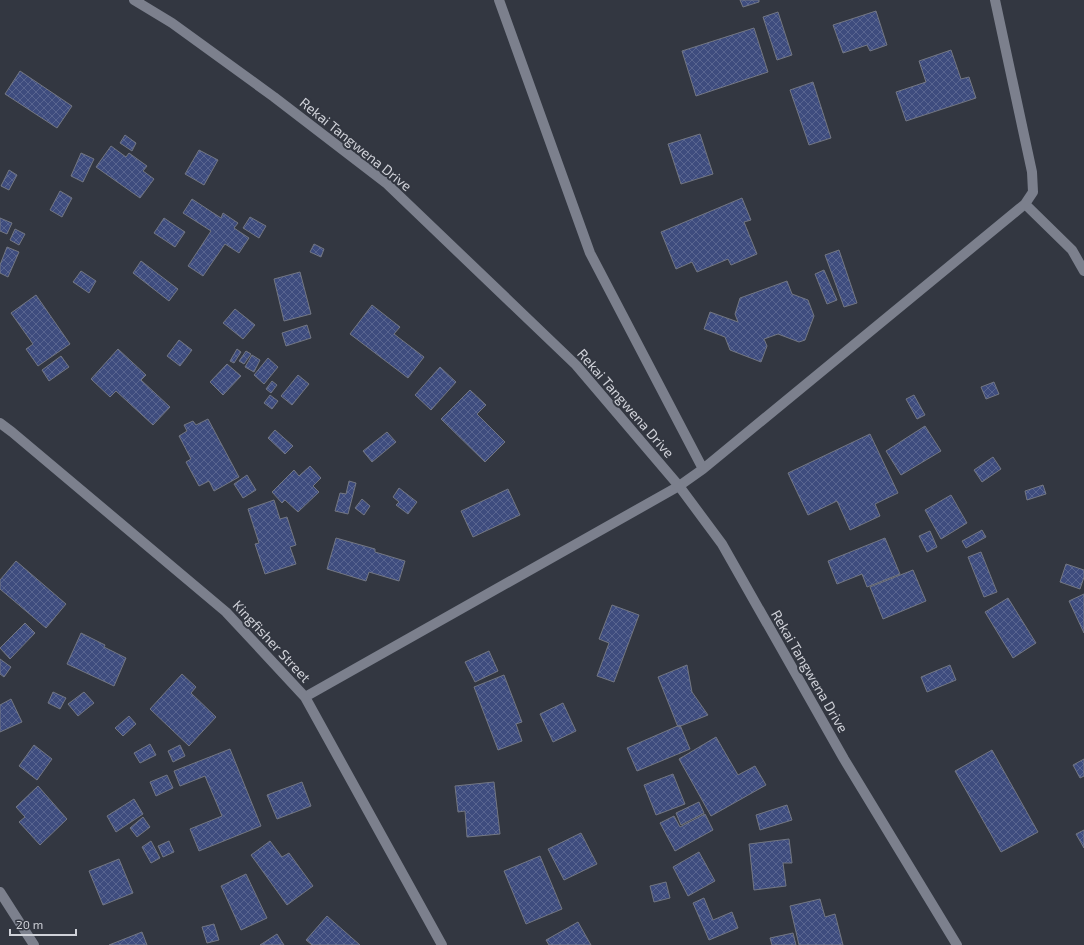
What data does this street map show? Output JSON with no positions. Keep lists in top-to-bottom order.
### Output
{
  "streets": {
    "street": ["Rekai Tangwena Drive", "Kingfisher Street"]
  },
  "scale_bar": "20 m"
}
